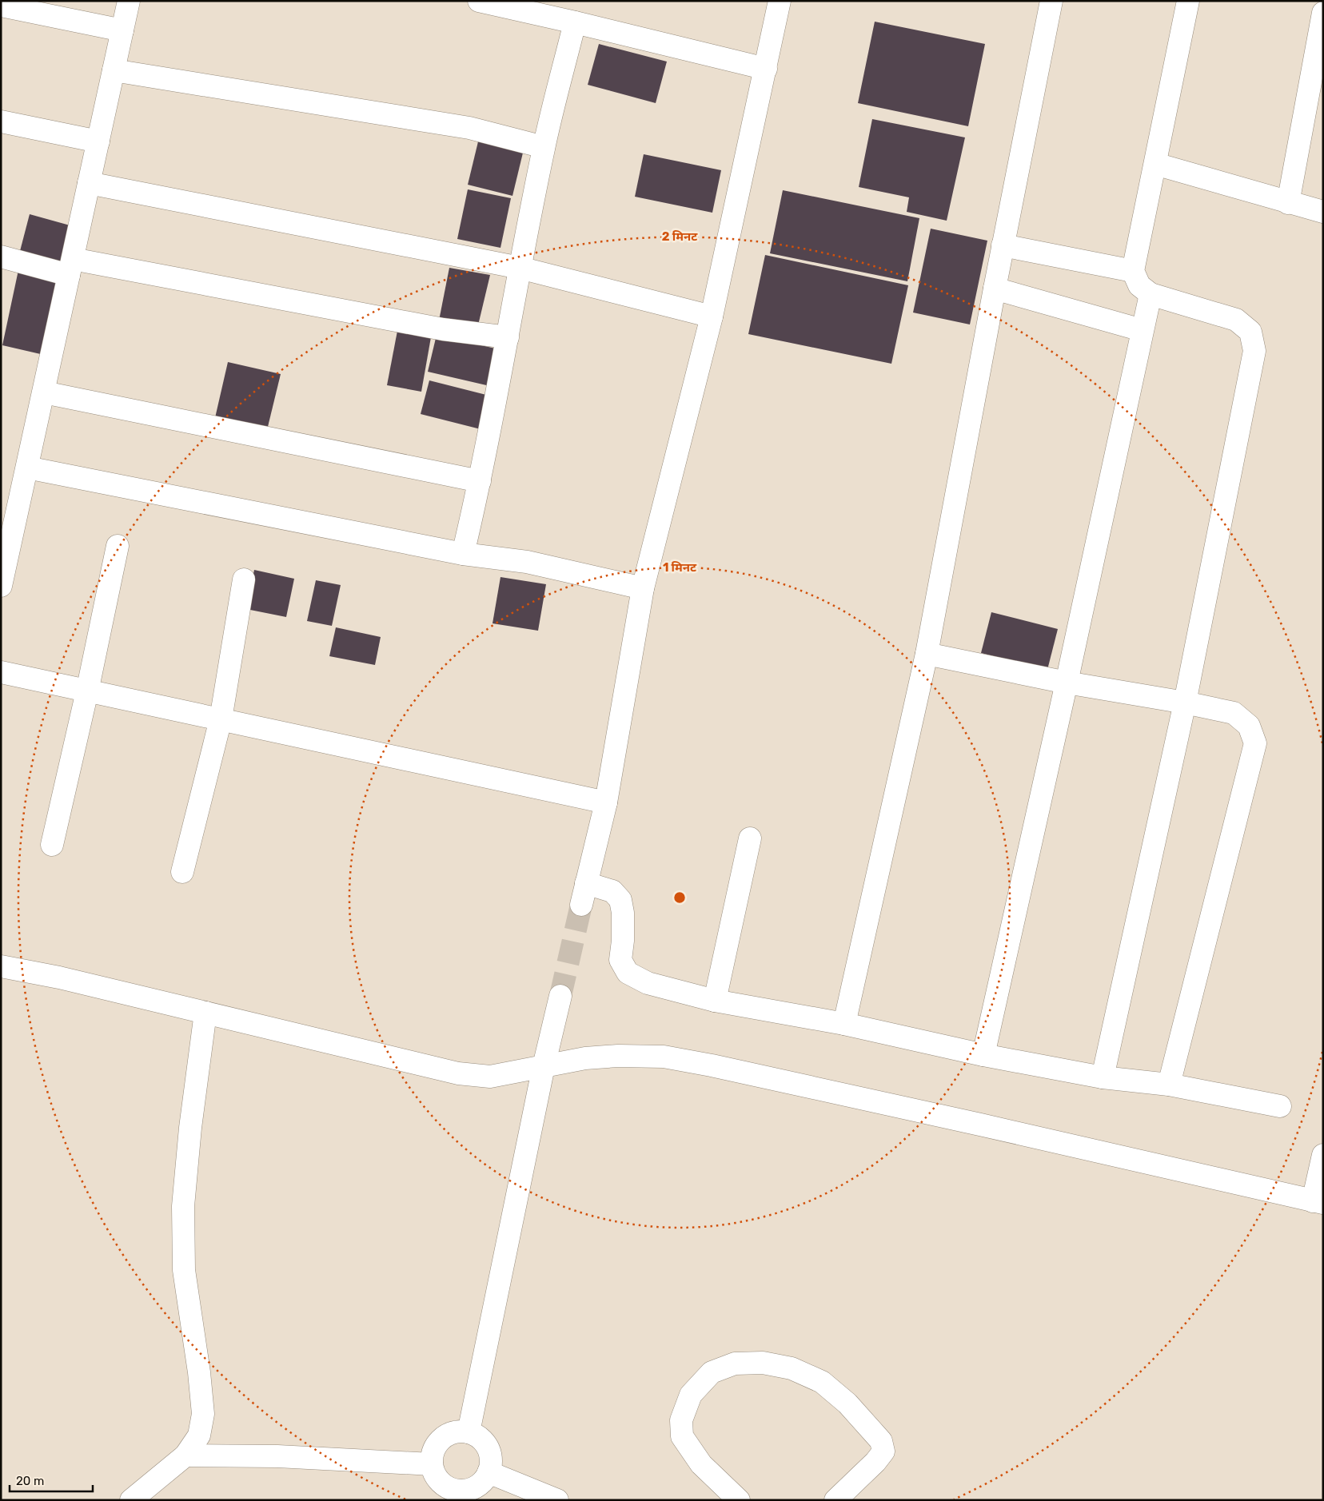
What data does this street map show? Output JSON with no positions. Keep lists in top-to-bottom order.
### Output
{
  "scale_bar": "20 m",
  "rings": ["2 मिनट", "1 मिनट"]
}
